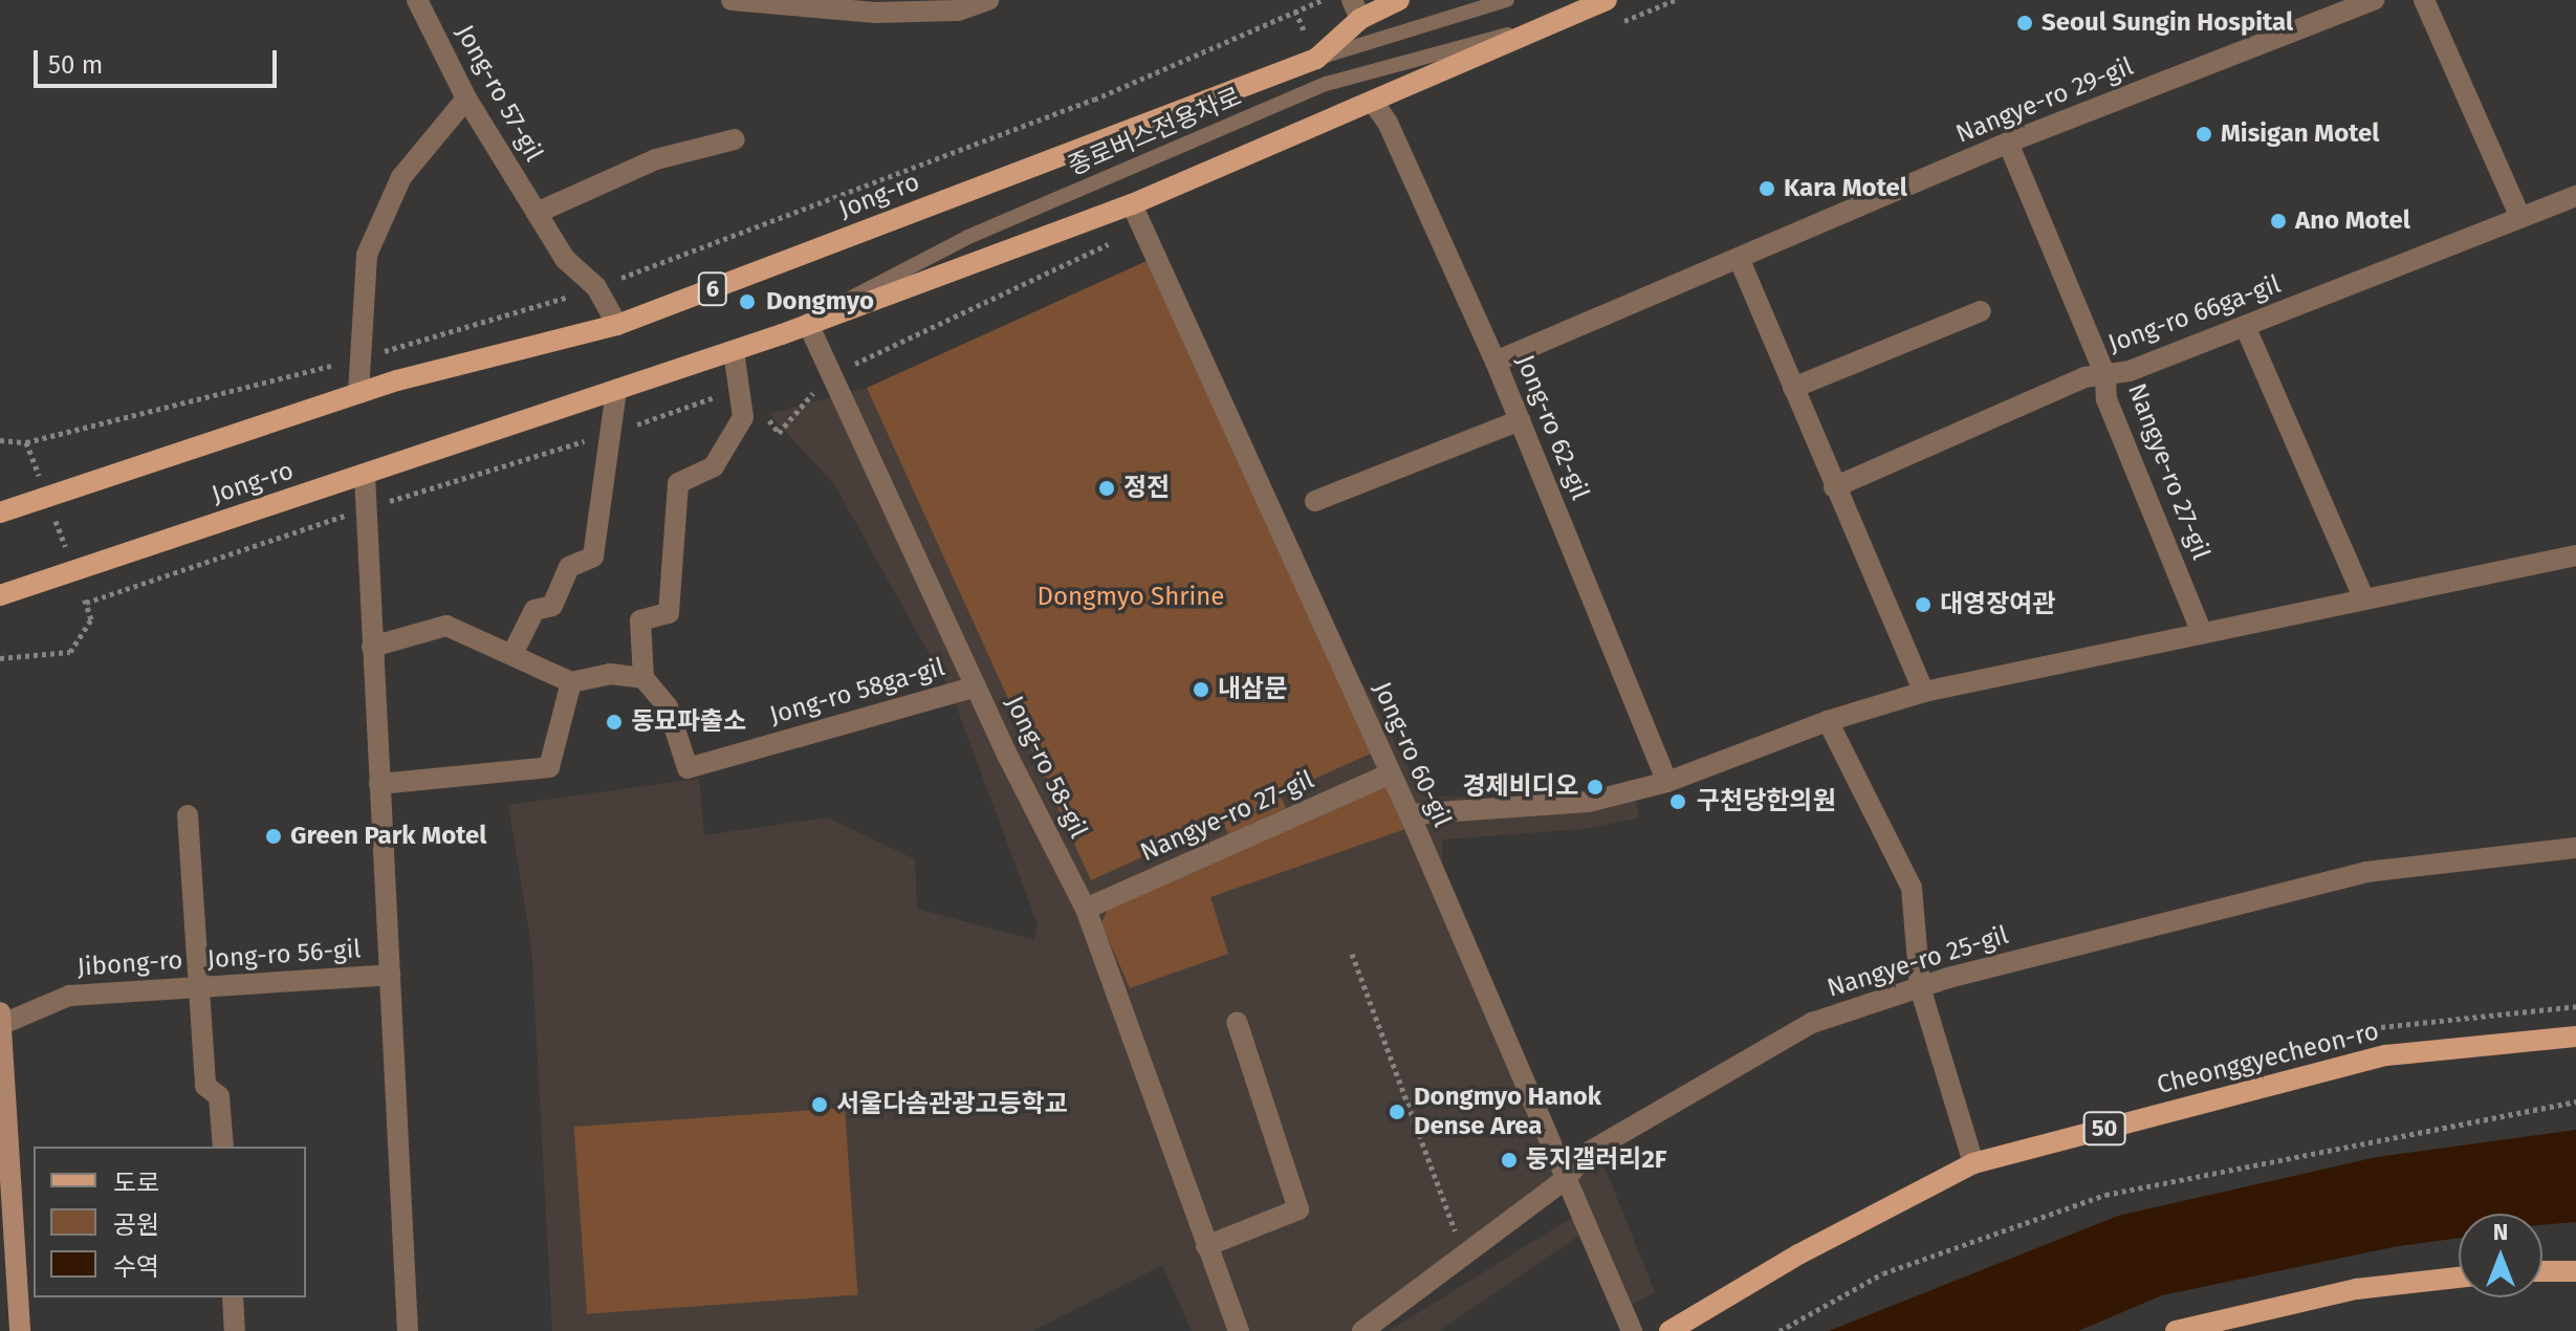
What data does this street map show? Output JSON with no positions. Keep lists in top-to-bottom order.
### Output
{
  "streets": {
    "main road": [
      "Jong-ro",
      "6",
      "Cheonggyecheon-ro",
      "50"
    ],
    "street": [
      "Jong-ro 57-gil",
      "Nangye-ro 29-gil",
      "Jong-ro 66ga-gil",
      "Jong-ro 62-gil",
      "Nangye-ro 27-gil",
      "Jong-ro 58ga-gil",
      "Jong-ro 60-gil",
      "Jong-ro 58-gil",
      "Jong-ro 56-gil",
      "Nangye-ro 25-gil",
      "Jibong-ro"
    ],
    "lane": ["종로버스전용차로"]
  },
  "crossings": [
    ["Jong-ro 57-gil", "Jong-ro"],
    ["Nangye-ro 29-gil", "Jong-ro 62-gil"],
    ["Nangye-ro 29-gil", "Nangye-ro 27-gil"],
    ["종로버스전용차로", "Jong-ro"],
    ["Jong-ro", "Jong-ro 62-gil"],
    ["Jong-ro", "Jong-ro 60-gil"],
    ["Jong-ro", "Jong-ro 58-gil"],
    ["Jong-ro", "Jong-ro 56-gil"],
    ["Jong-ro 66ga-gil", "Nangye-ro 27-gil"],
    ["Nangye-ro 27-gil", "Jong-ro 60-gil"],
    ["Nangye-ro 27-gil", "Jong-ro 58-gil"],
    ["Jong-ro 58ga-gil", "Jong-ro 58-gil"],
    ["Jong-ro 60-gil", "Nangye-ro 25-gil"],
    ["Jong-ro 56-gil", "Jibong-ro"]
  ],
  "parks": ["Dongmyo Shrine"],
  "places": [
    "Seoul Sungin Hospital",
    "Misigan Motel",
    "Kara Motel",
    "Ano Motel",
    "Dongmyo",
    "정전",
    "대영장여관",
    "내삼문",
    "동묘파출소",
    "경제비디오",
    "구천당한의원",
    "Green Park Motel",
    "서울다솜관광고등학교",
    "Dongmyo Hanok Dense Area",
    "둥지갤러리2F"
  ],
  "legend": ["도로", "공원", "수역"],
  "scale_bar": "50 m",
  "north": "top"
}
